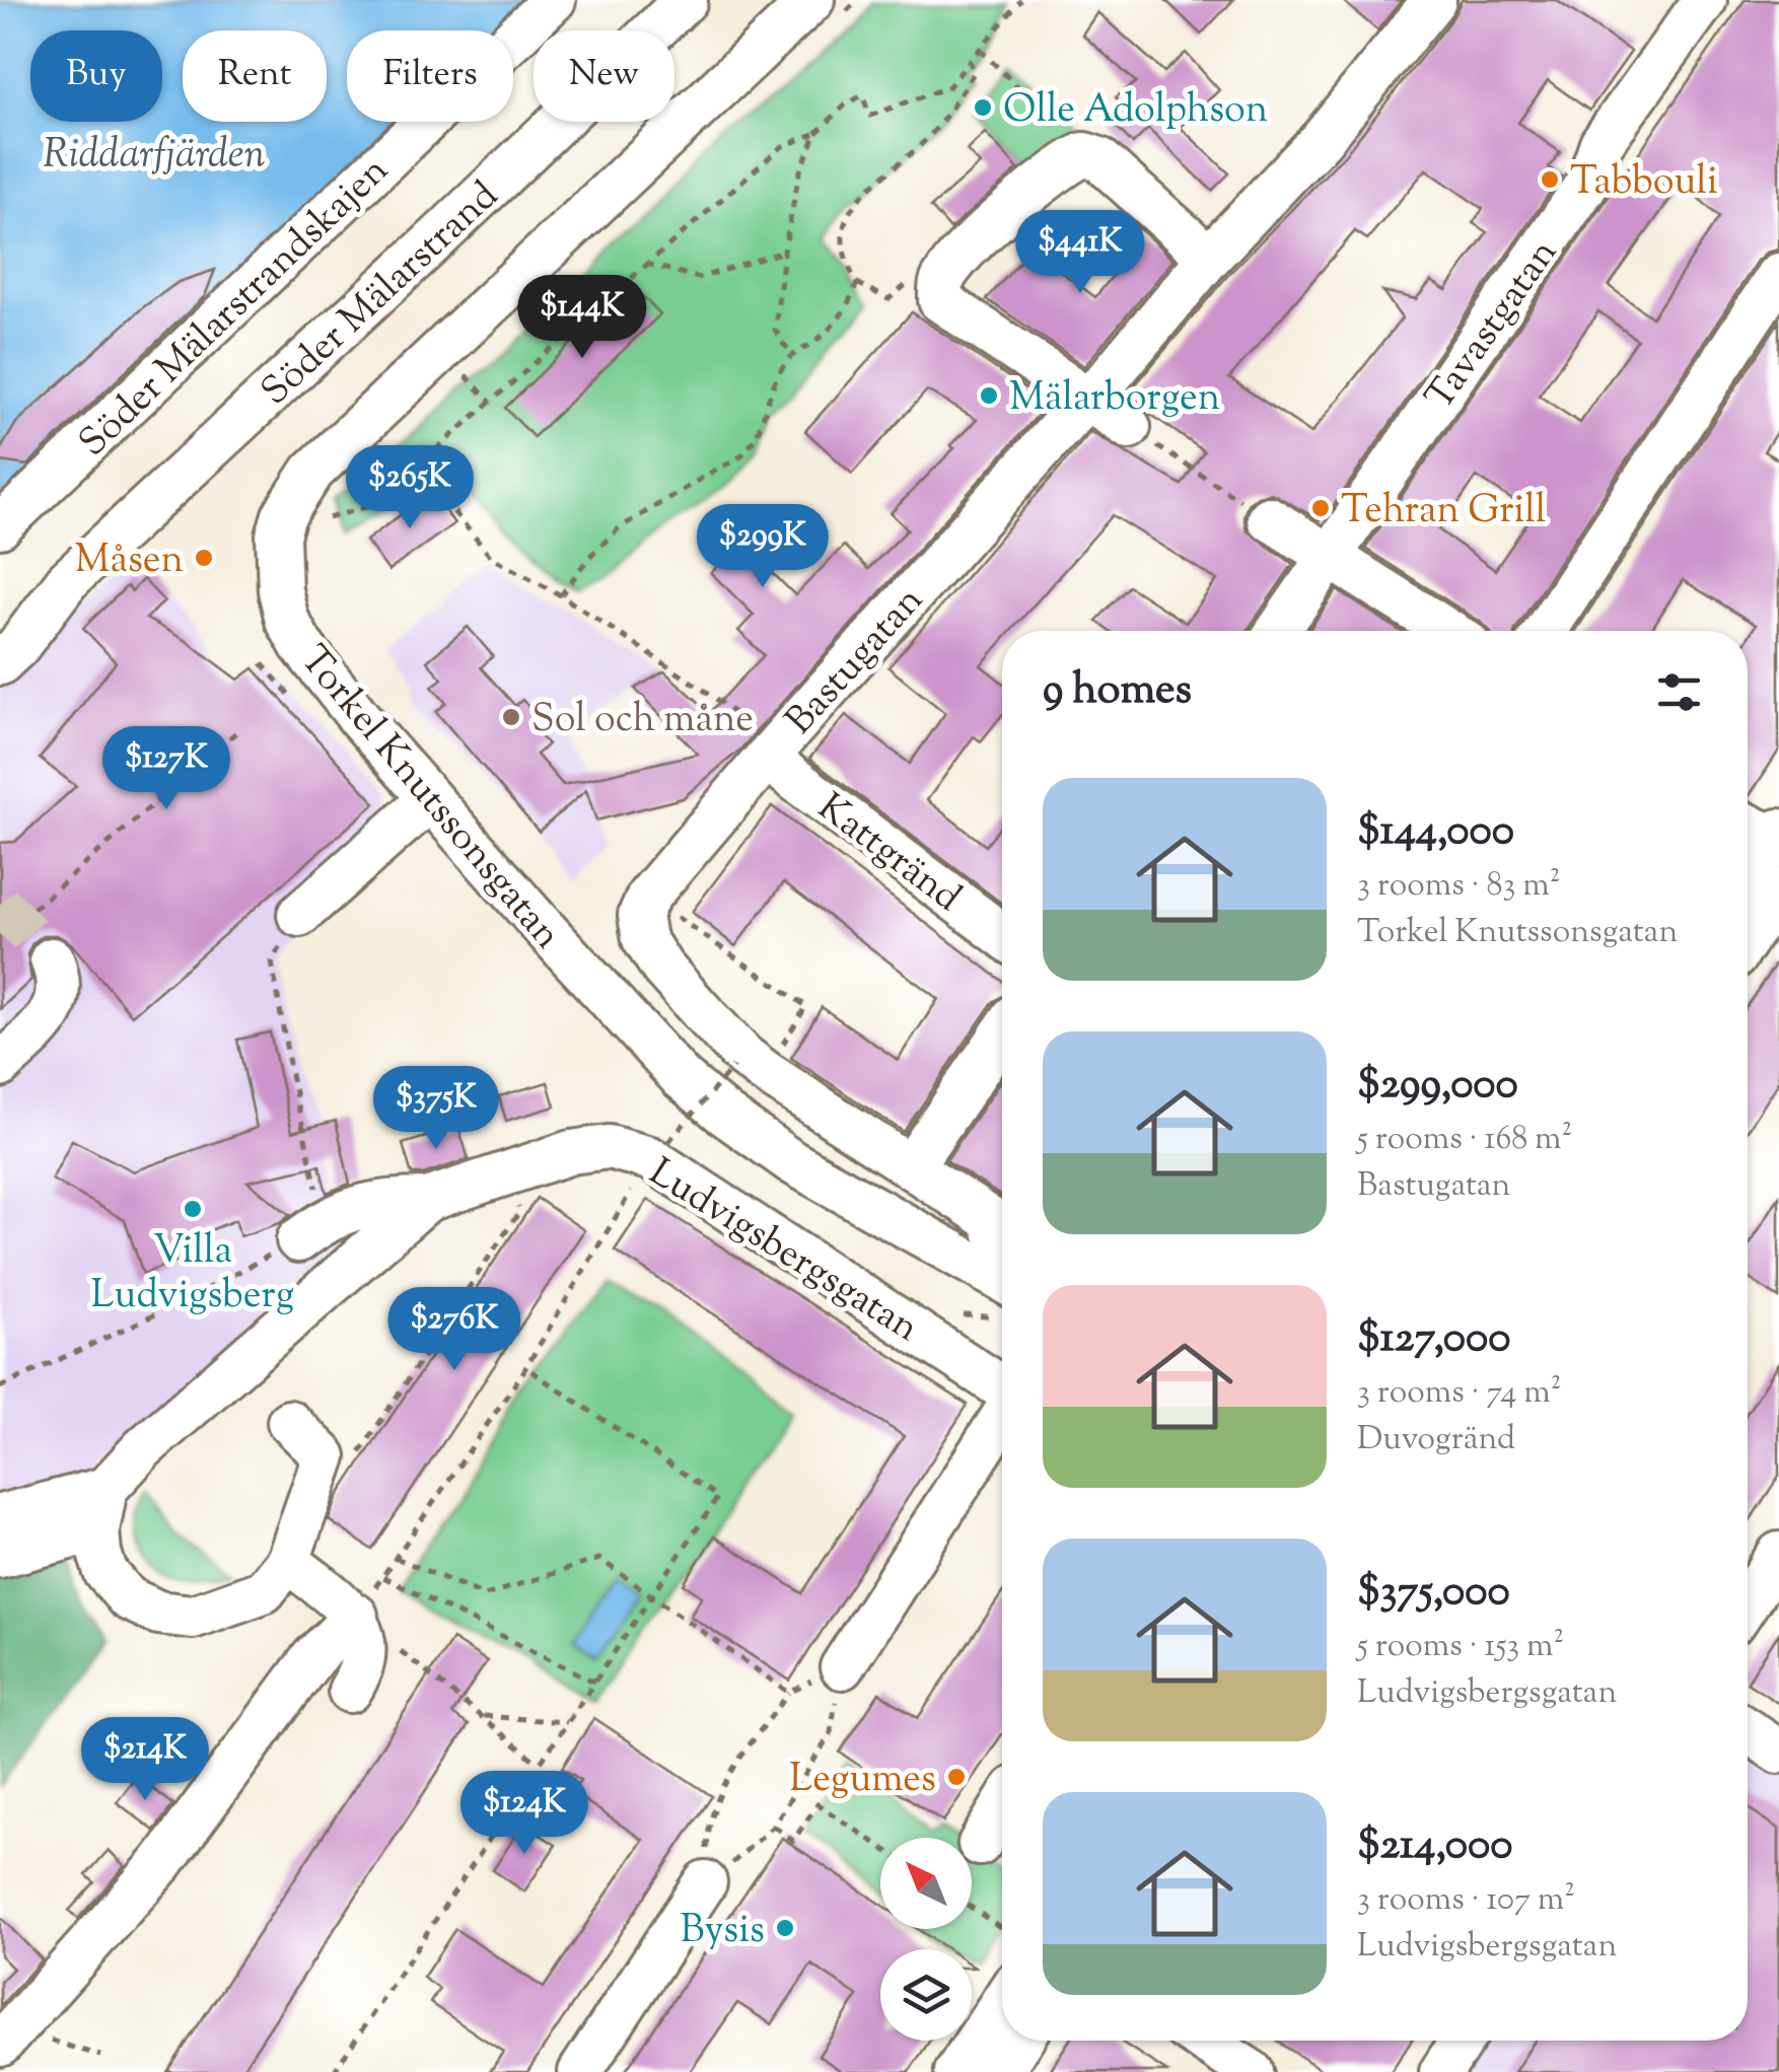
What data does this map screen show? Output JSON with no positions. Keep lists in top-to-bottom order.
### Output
{
  "streets": {
    "street": [
      "Söder Mälarstrand",
      "Söder Mälarstrandskajen",
      "Tavastgatan",
      "Bastugatan",
      "Torkel Knutssonsgatan",
      "Kattgränd",
      "Ludvigsbergsgatan"
    ]
  },
  "crossings": [
    ["Bastugatan", "Kattgränd"]
  ],
  "water": ["Riddarfjärden"],
  "places": [
    "Olle Adolphson",
    "Tabbouli",
    "Mälarborgen",
    "Tehran Grill",
    "Måsen",
    "Sol och måne",
    "Villa Ludvigsberg",
    "Legumes",
    "Bysis"
  ],
  "north": "top left",
  "page": {
    "chip": [
      "Buy",
      "Rent",
      "Filters",
      "New"
    ],
    "price": [
      "$441K",
      "$144K",
      "$265K",
      "$299K",
      "$127K",
      "$375K",
      "$276K",
      "$214K",
      "$124K"
    ],
    "heading": "9 homes",
    "list": [
      {
        "name": "$144,000",
        "note": "3 rooms · 83 m² · Torkel Knutssonsgatan"
      },
      {
        "name": "$299,000",
        "note": "5 rooms · 168 m² · Bastugatan"
      },
      {
        "name": "$127,000",
        "note": "3 rooms · 74 m² · Duvogränd"
      },
      {
        "name": "$375,000",
        "note": "5 rooms · 153 m² · Ludvigsbergsgatan"
      },
      {
        "name": "$214,000",
        "note": "3 rooms · 107 m² · Ludvigsbergsgatan"
      }
    ]
  }
}
